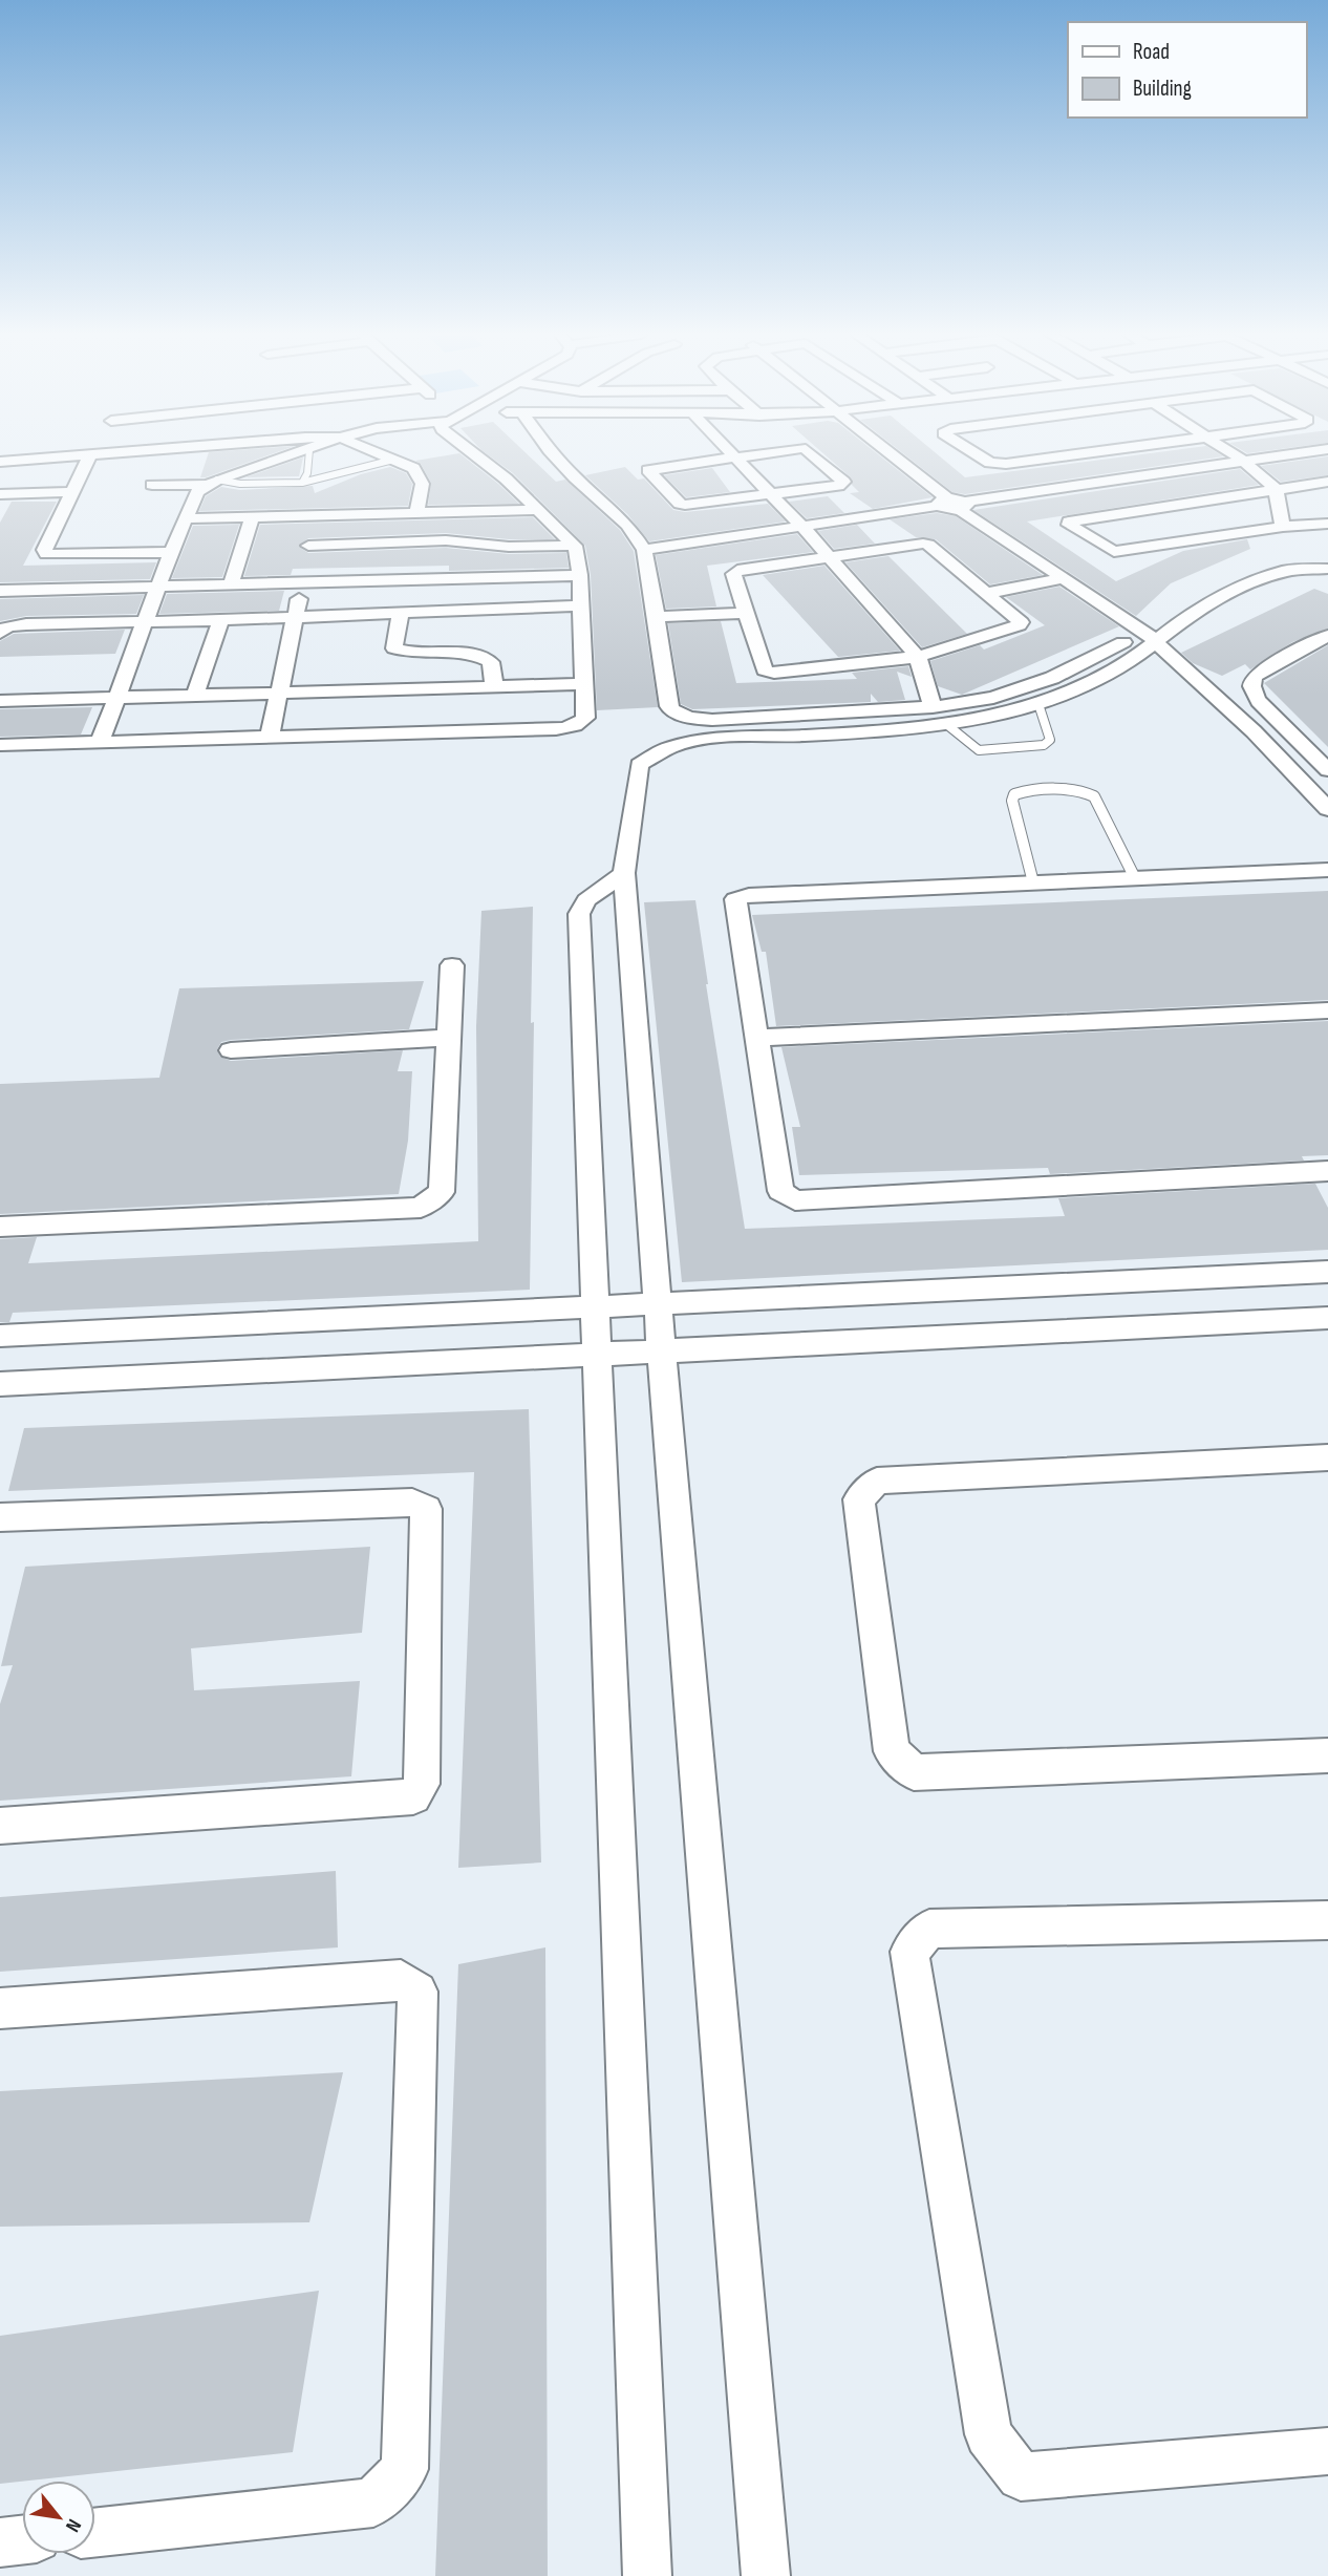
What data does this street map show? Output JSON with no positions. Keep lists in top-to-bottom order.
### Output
{
  "legend": ["Road", "Building"],
  "north": "bottom right"
}
